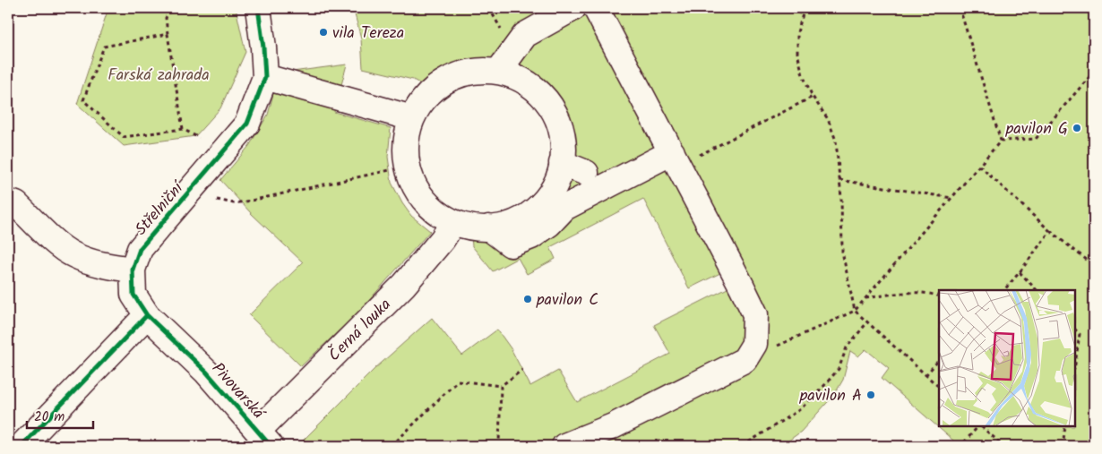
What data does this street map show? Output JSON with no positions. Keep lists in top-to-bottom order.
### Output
{
  "streets": {
    "street": ["Střelniční", "Černá louka", "Pivovarská"]
  },
  "crossings": [
    ["Střelniční", "Pivovarská"],
    ["Černá louka", "Pivovarská"]
  ],
  "parks": ["Farská zahrada"],
  "places": [
    "vila Tereza",
    "pavilon G",
    "pavilon C",
    "pavilon A"
  ],
  "scale_bar": "20 m"
}
